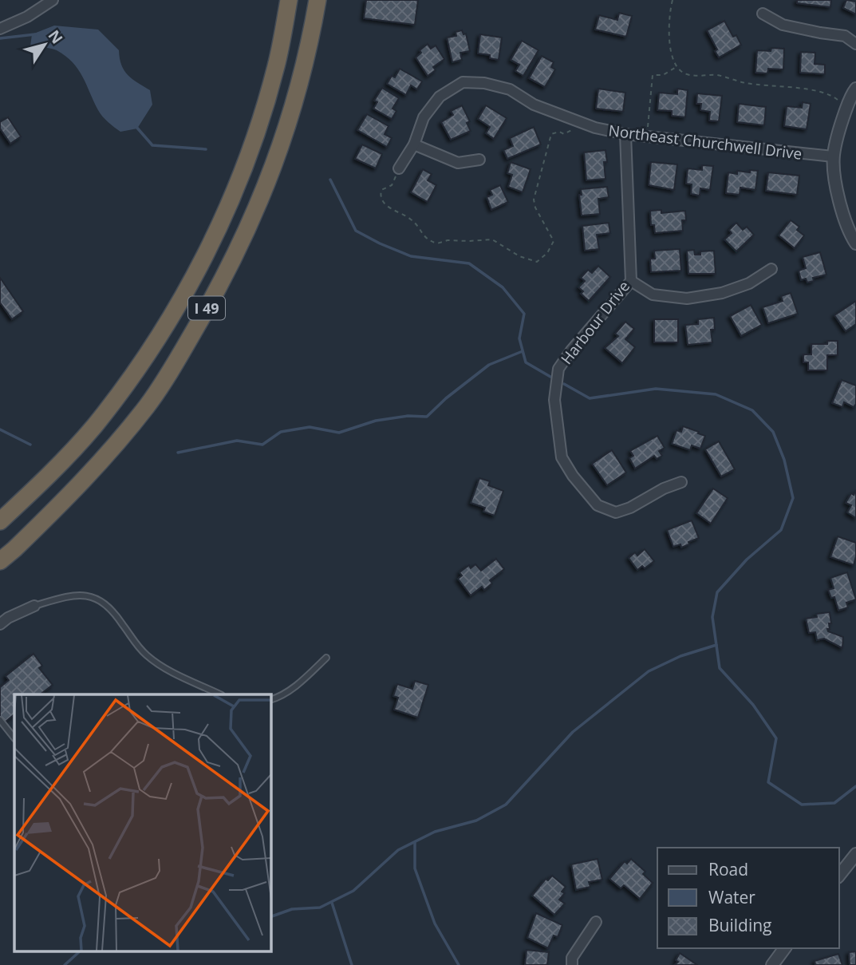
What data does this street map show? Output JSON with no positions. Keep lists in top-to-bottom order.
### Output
{
  "streets": {
    "highway": ["I 49"],
    "street": ["Northeast Churchwell Drive", "Harbour Drive"]
  },
  "crossings": [
    ["Northeast Churchwell Drive", "Harbour Drive"]
  ],
  "legend": ["Road", "Water", "Building"],
  "north": "top right"
}
